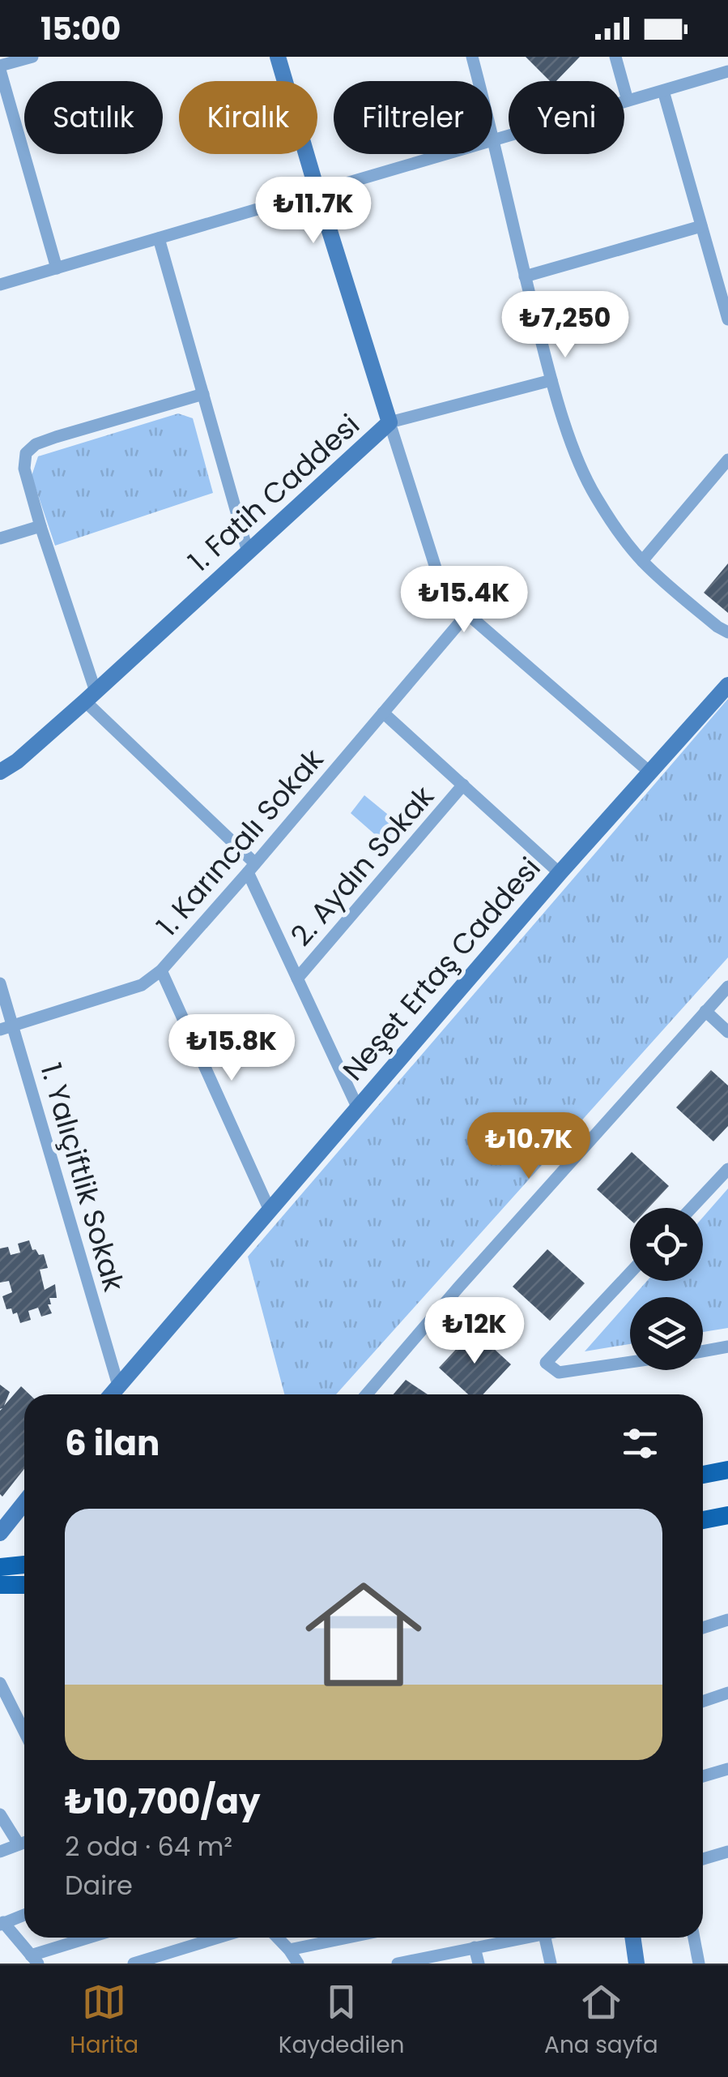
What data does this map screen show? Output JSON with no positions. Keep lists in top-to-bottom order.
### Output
{
  "streets": {
    "main road": ["1. Fatih Caddesi", "Neşet Ertaş Caddesi"],
    "street": ["1. Karıncalı Sokak", "2. Aydın Sokak", "1. Yalıçiftlik Sokak"]
  },
  "crossings": [
    ["1. Karıncalı Sokak", "2. Aydın Sokak"],
    ["1. Karıncalı Sokak", "1. Yalıçiftlik Sokak"],
    ["2. Aydın Sokak", "Neşet Ertaş Caddesi"],
    ["Neşet Ertaş Caddesi", "1. Yalıçiftlik Sokak"]
  ],
  "page": {
    "status": "15:00",
    "chip": [
      "Satılık",
      "Kiralık",
      "Filtreler",
      "Yeni"
    ],
    "price": [
      "₺11.7K",
      "₺7,250",
      "₺15.4K",
      "₺15.8K",
      "₺10.7K",
      "₺12K"
    ],
    "heading": "6 ilan",
    "list": [
      {
        "name": "₺10,700/ay",
        "note": "2 oda · 64 m² · Daire"
      }
    ],
    "tabs": ["Harita", "Kaydedilen", "Ana sayfa"]
  }
}
